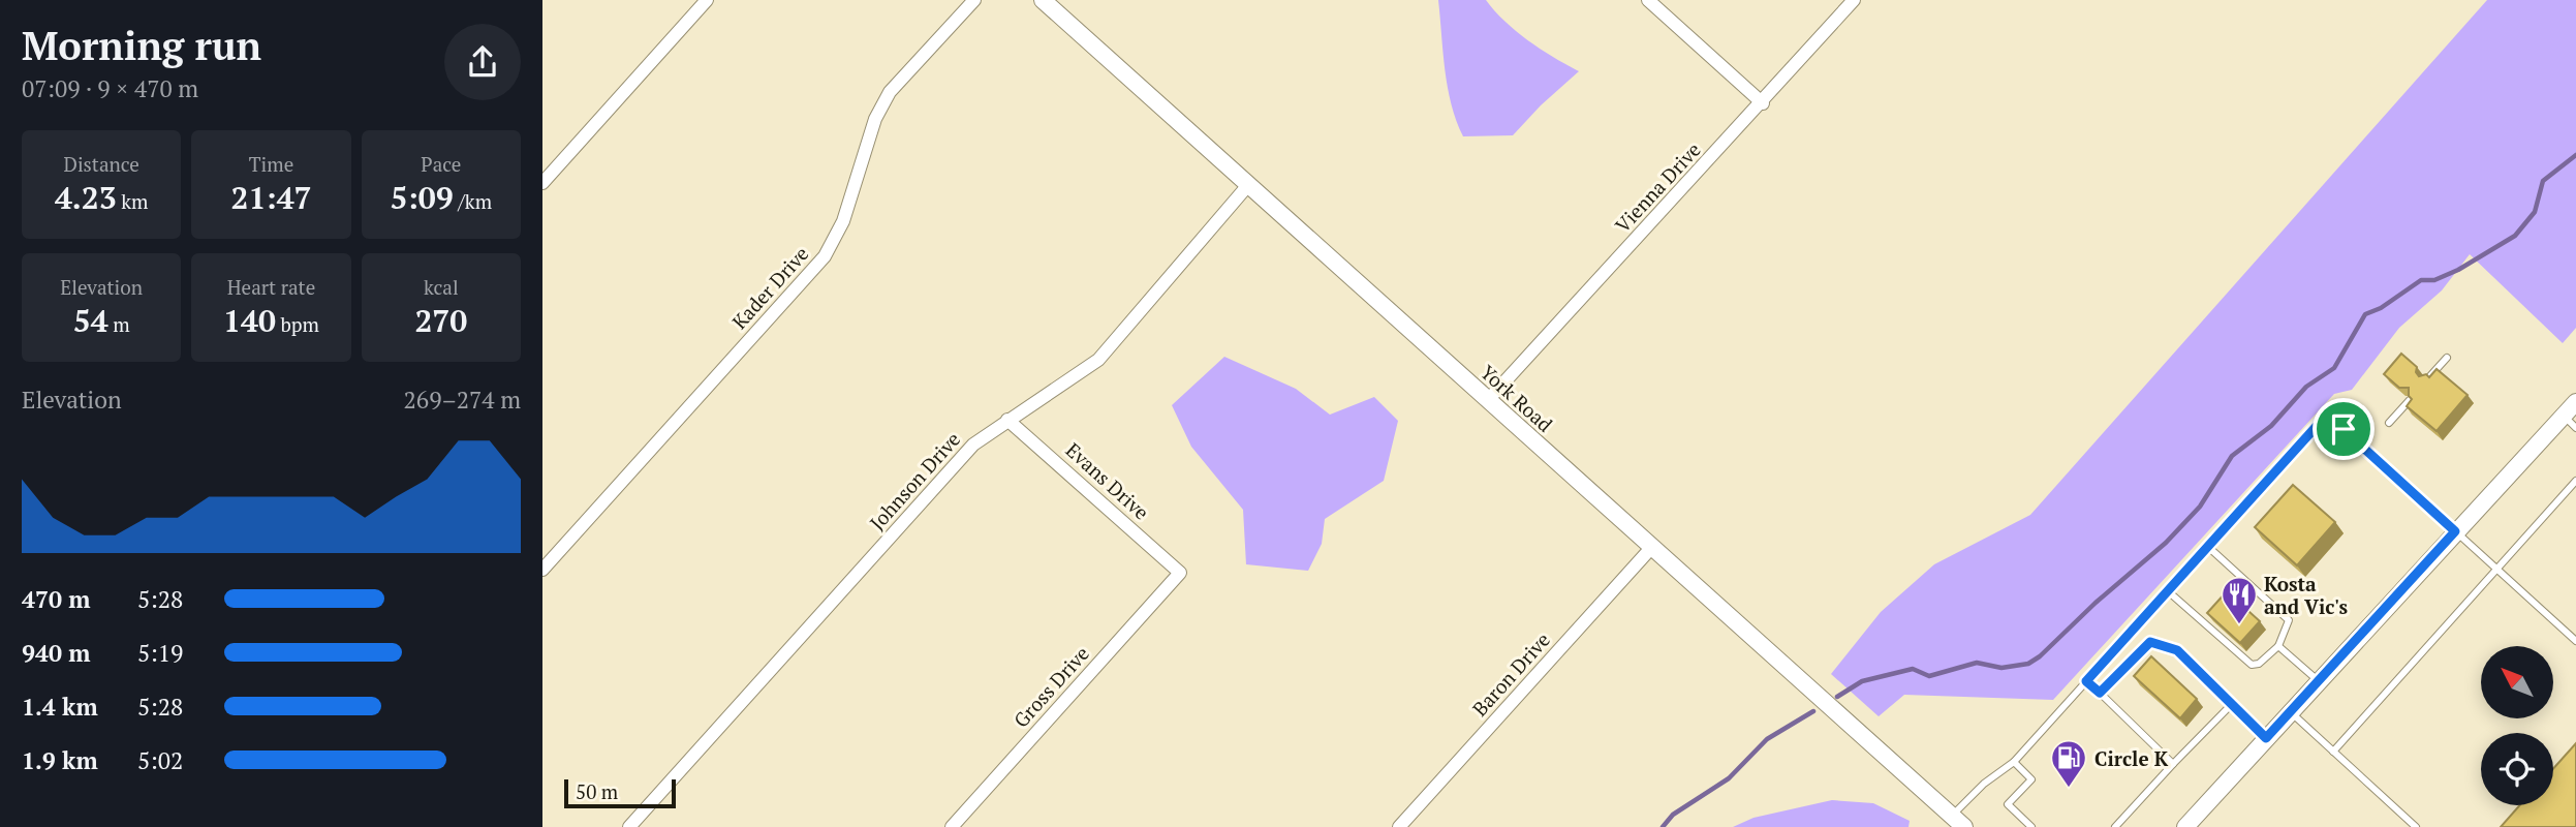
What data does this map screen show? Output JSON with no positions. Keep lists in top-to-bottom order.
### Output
{
  "streets": {
    "street": [
      "Vienna Drive",
      "Kader Drive",
      "York Road",
      "Johnson Drive",
      "Evans Drive",
      "Baron Drive",
      "Gross Drive"
    ]
  },
  "crossings": [
    ["Vienna Drive", "York Road"],
    ["York Road", "Johnson Drive"],
    ["York Road", "Baron Drive"],
    ["Johnson Drive", "Evans Drive"],
    ["Evans Drive", "Gross Drive"]
  ],
  "places": {
    "restaurant": ["Kosta and Vic's"],
    "fuel station": ["Circle K"]
  },
  "scale_bar": "50 m",
  "north": "top left",
  "page": {
    "heading": ["Morning run", "07:09 · 9 × 470 m"],
    "stats": [
      ["Distance", "4.23 km"],
      ["Time", "21:47"],
      ["Pace", "5:09 /km"],
      ["Elevation", "54 m"],
      ["Heart rate", "140 bpm"],
      ["kcal", "270"]
    ],
    "chart": ["Elevation", "269–274 m"],
    "list": [
      {
        "name": "470 m",
        "note": "5:28"
      },
      {
        "name": "940 m",
        "note": "5:19"
      },
      {
        "name": "1.4 km",
        "note": "5:28"
      },
      {
        "name": "1.9 km",
        "note": "5:02"
      }
    ],
    "scale": "50 m"
  }
}
